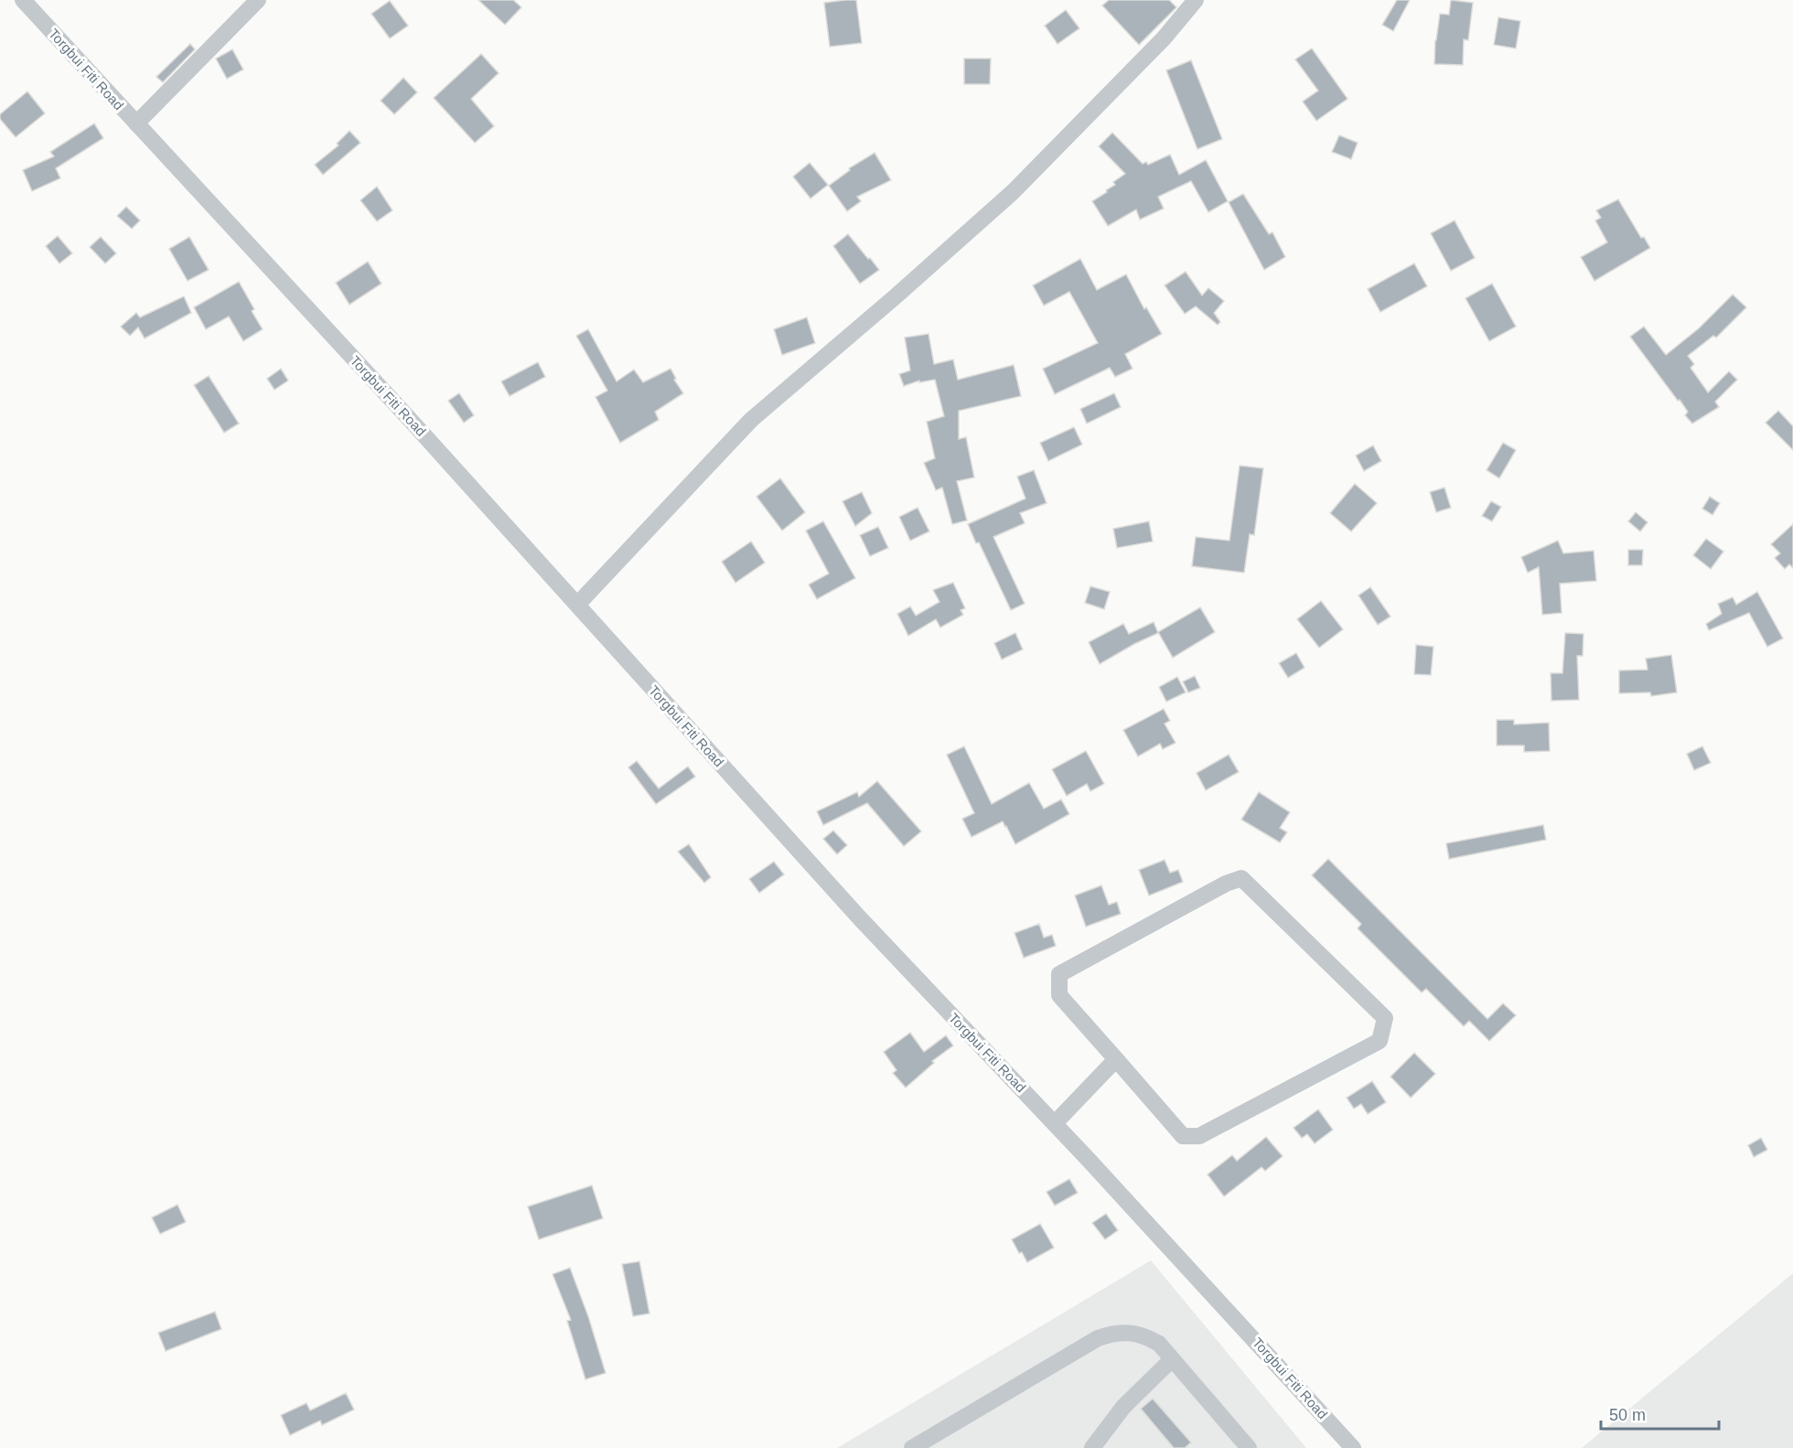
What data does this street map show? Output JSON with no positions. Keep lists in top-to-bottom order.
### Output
{
  "streets": {
    "street": ["Torgbui Fiti Road"]
  },
  "scale_bar": "50 m"
}
